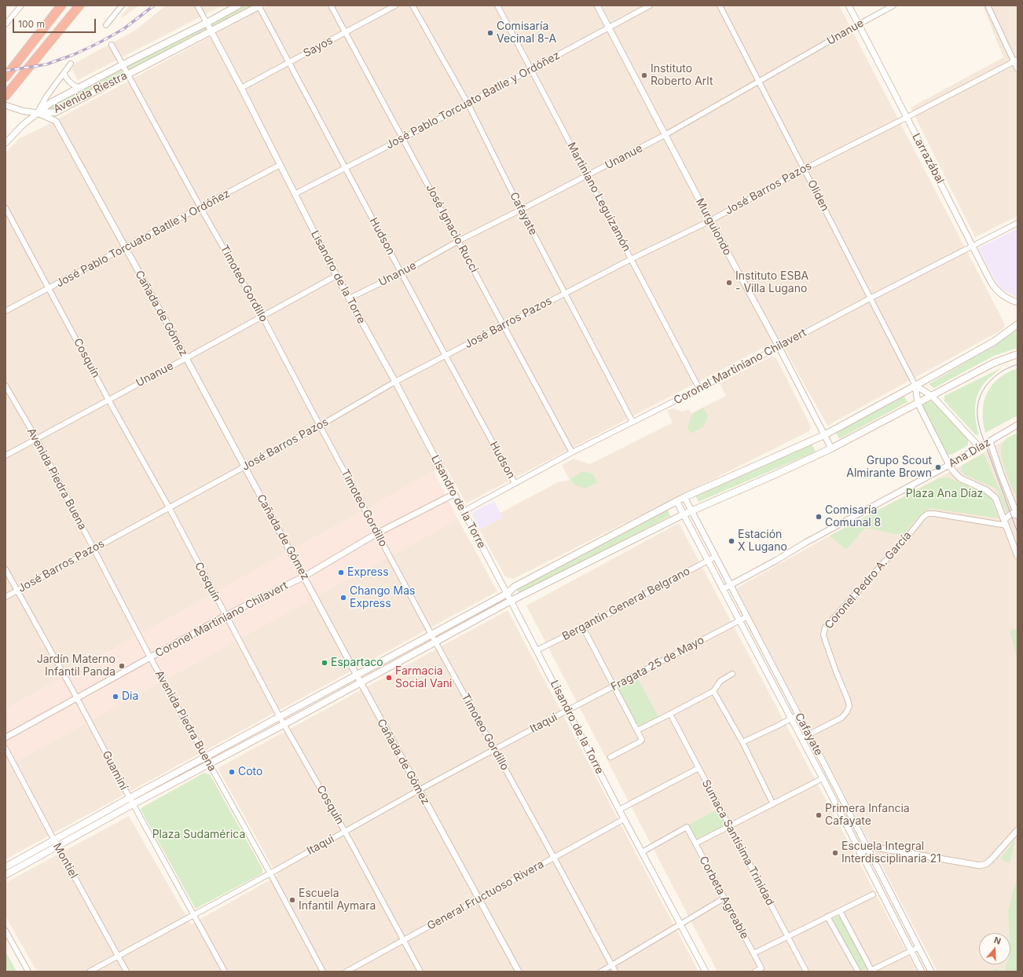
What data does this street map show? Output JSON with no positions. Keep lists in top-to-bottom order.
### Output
{
  "streets": {
    "main road": ["Avenida Riestra"],
    "street": [
      "Unanue",
      "Sayos",
      "José Pablo Torcuato Batlle y Ordóñez",
      "Larrazábal",
      "José Barros Pazos",
      "Oliden",
      "Martiniano Leguizamón",
      "Cafayate",
      "Murguiondo",
      "José Ignacio Rucci",
      "Hudson",
      "Lisandro de la Torre",
      "Timoteo Gordillo",
      "Cañada de Gómez",
      "Cosquín",
      "Coronel Martiniano Chilavert",
      "Ana Díaz",
      "Avenida Piedra Buena",
      "Coronel Pedro A. García",
      "Bergantín General Belgrano",
      "Fragata 25 de Mayo",
      "Itaqui",
      "Guaminí",
      "Sumaca Santísima Trinidad",
      "Montiel",
      "General Fructuoso Rivera",
      "Corbeta Agreable"
    ]
  },
  "crossings": [
    ["Unanue", "Larrazábal"],
    ["Unanue", "Oliden"],
    ["Unanue", "Martiniano Leguizamón"],
    ["Unanue", "Cafayate"],
    ["Unanue", "Murguiondo"],
    ["Unanue", "José Ignacio Rucci"],
    ["Unanue", "Hudson"],
    ["Unanue", "Lisandro de la Torre"],
    ["Unanue", "Timoteo Gordillo"],
    ["Unanue", "Cañada de Gómez"],
    ["Unanue", "Cosquín"],
    ["Unanue", "Avenida Piedra Buena"],
    ["Sayos", "José Ignacio Rucci"],
    ["Sayos", "Hudson"],
    ["Sayos", "Lisandro de la Torre"],
    ["Avenida Riestra", "Hudson"],
    ["Avenida Riestra", "Lisandro de la Torre"],
    ["Avenida Riestra", "Timoteo Gordillo"],
    ["Avenida Riestra", "Cañada de Gómez"],
    ["José Pablo Torcuato Batlle y Ordóñez", "Martiniano Leguizamón"],
    ["José Pablo Torcuato Batlle y Ordóñez", "Cafayate"],
    ["José Pablo Torcuato Batlle y Ordóñez", "Murguiondo"],
    ["José Pablo Torcuato Batlle y Ordóñez", "José Ignacio Rucci"],
    ["José Pablo Torcuato Batlle y Ordóñez", "Hudson"],
    ["José Pablo Torcuato Batlle y Ordóñez", "Lisandro de la Torre"],
    ["José Pablo Torcuato Batlle y Ordóñez", "Timoteo Gordillo"],
    ["José Pablo Torcuato Batlle y Ordóñez", "Cañada de Gómez"],
    ["José Pablo Torcuato Batlle y Ordóñez", "Cosquín"],
    ["Larrazábal", "José Barros Pazos"],
    ["Larrazábal", "Coronel Martiniano Chilavert"],
    ["José Barros Pazos", "Oliden"],
    ["José Barros Pazos", "Martiniano Leguizamón"],
    ["José Barros Pazos", "Cafayate"],
    ["José Barros Pazos", "Murguiondo"],
    ["José Barros Pazos", "José Ignacio Rucci"],
    ["José Barros Pazos", "Hudson"],
    ["José Barros Pazos", "Lisandro de la Torre"],
    ["José Barros Pazos", "Timoteo Gordillo"],
    ["José Barros Pazos", "Cañada de Gómez"],
    ["José Barros Pazos", "Cosquín"],
    ["José Barros Pazos", "Avenida Piedra Buena"],
    ["José Barros Pazos", "Guaminí"],
    ["Oliden", "Coronel Martiniano Chilavert"],
    ["Martiniano Leguizamón", "Coronel Martiniano Chilavert"],
    ["Cafayate", "Coronel Martiniano Chilavert"],
    ["Cafayate", "Ana Díaz"],
    ["Cafayate", "Coronel Pedro A. García"],
    ["Cafayate", "Bergantín General Belgrano"],
    ["Cafayate", "Fragata 25 de Mayo"],
    ["Murguiondo", "Coronel Martiniano Chilavert"],
    ["José Ignacio Rucci", "Coronel Martiniano Chilavert"],
    ["Hudson", "Coronel Martiniano Chilavert"],
    ["Lisandro de la Torre", "Coronel Martiniano Chilavert"],
    ["Lisandro de la Torre", "Bergantín General Belgrano"],
    ["Lisandro de la Torre", "Fragata 25 de Mayo"],
    ["Lisandro de la Torre", "Itaqui"],
    ["Lisandro de la Torre", "General Fructuoso Rivera"],
    ["Lisandro de la Torre", "Corbeta Agreable"],
    ["Timoteo Gordillo", "Coronel Martiniano Chilavert"],
    ["Timoteo Gordillo", "Itaqui"],
    ["Timoteo Gordillo", "General Fructuoso Rivera"],
    ["Cañada de Gómez", "Coronel Martiniano Chilavert"],
    ["Cañada de Gómez", "Itaqui"],
    ["Cañada de Gómez", "General Fructuoso Rivera"],
    ["Cosquín", "Coronel Martiniano Chilavert"],
    ["Cosquín", "Itaqui"],
    ["Cosquín", "General Fructuoso Rivera"],
    ["Coronel Martiniano Chilavert", "Avenida Piedra Buena"],
    ["Coronel Martiniano Chilavert", "Guaminí"],
    ["Avenida Piedra Buena", "Itaqui"],
    ["Fragata 25 de Mayo", "Itaqui"],
    ["Itaqui", "Guaminí"],
    ["Itaqui", "Montiel"]
  ],
  "parks": ["Plaza Ana Díaz", "Plaza Sudamérica"],
  "places": [
    "Comisaría Vecinal 8-A",
    "Instituto Roberto Arlt",
    "Instituto ESBA - Villa Lugano",
    "Grupo Scout Almirante Brown",
    "Comisaría Comunal 8",
    "Estación X Lugano",
    "Express",
    "Chango Mas Express",
    "Espartaco",
    "Jardín Materno Infantil Panda",
    "Farmacia Social Vani",
    "Dia",
    "Coto",
    "Primera Infancia Cafayate",
    "Escuela Integral Interdisciplinaria 21",
    "Escuela Infantil Aymara"
  ],
  "scale_bar": "100 m",
  "north": "top"
}
